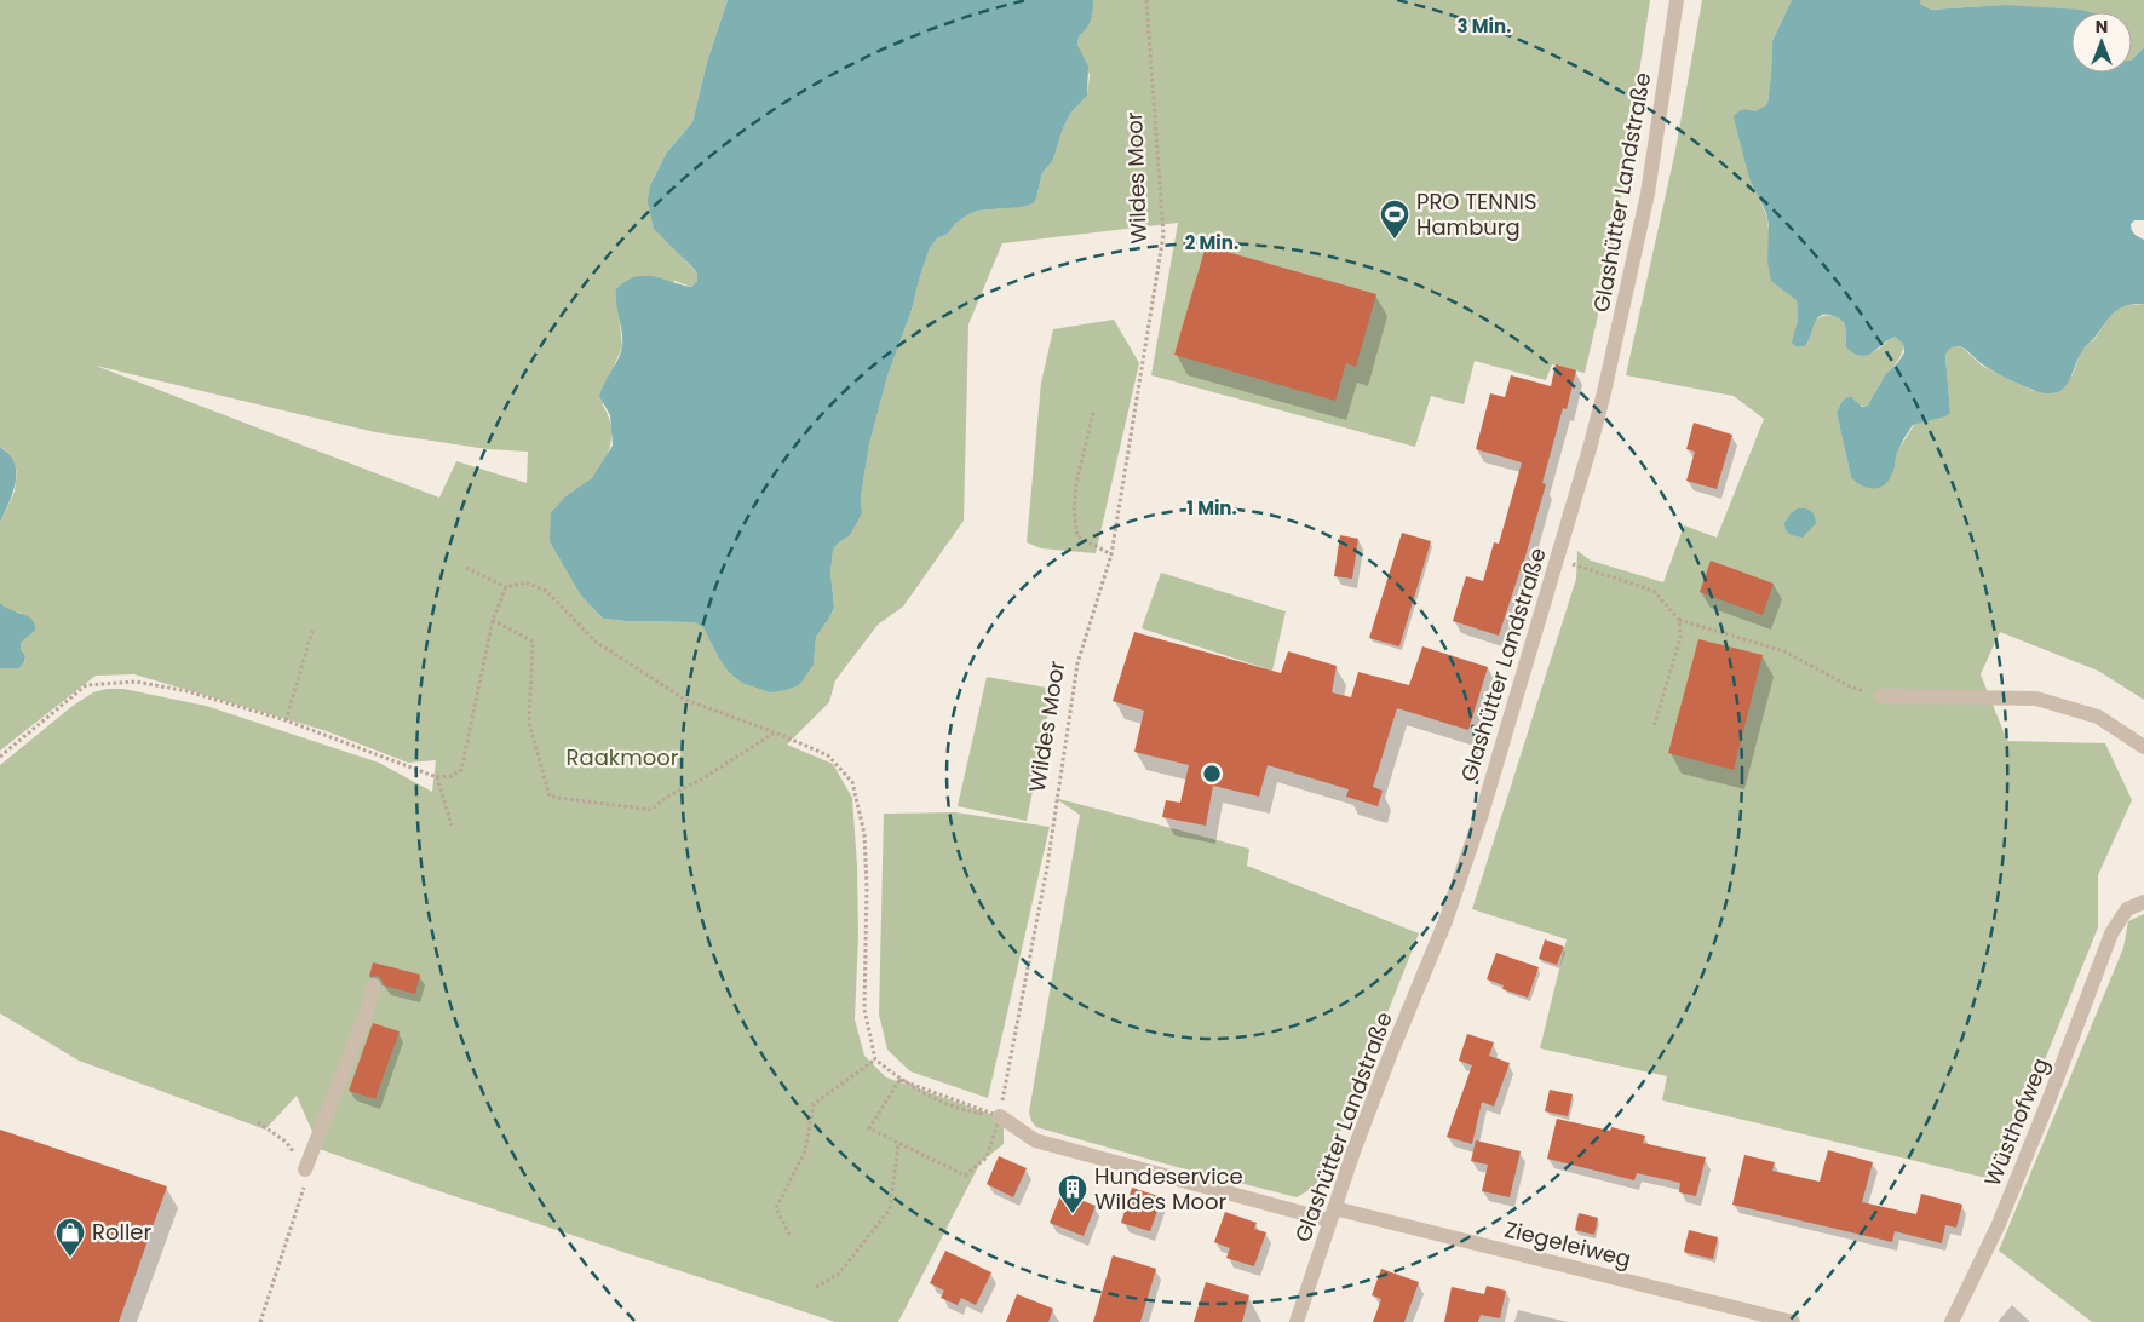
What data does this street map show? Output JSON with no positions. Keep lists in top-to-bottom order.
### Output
{
  "streets": {
    "street": ["Glashütter Landstraße", "Wüsthofweg", "Ziegeleiweg"],
    "path": ["Wildes Moor"]
  },
  "crossings": [
    ["Glashütter Landstraße", "Ziegeleiweg"]
  ],
  "parks": ["Raakmoor"],
  "places": {
    "sports": ["PRO TENNIS Hamburg"],
    "building": ["Hundeservice Wildes Moor"],
    "shop": ["Roller"]
  },
  "north": "top",
  "rings": ["3 Min.", "2 Min.", "1 Min."]
}
